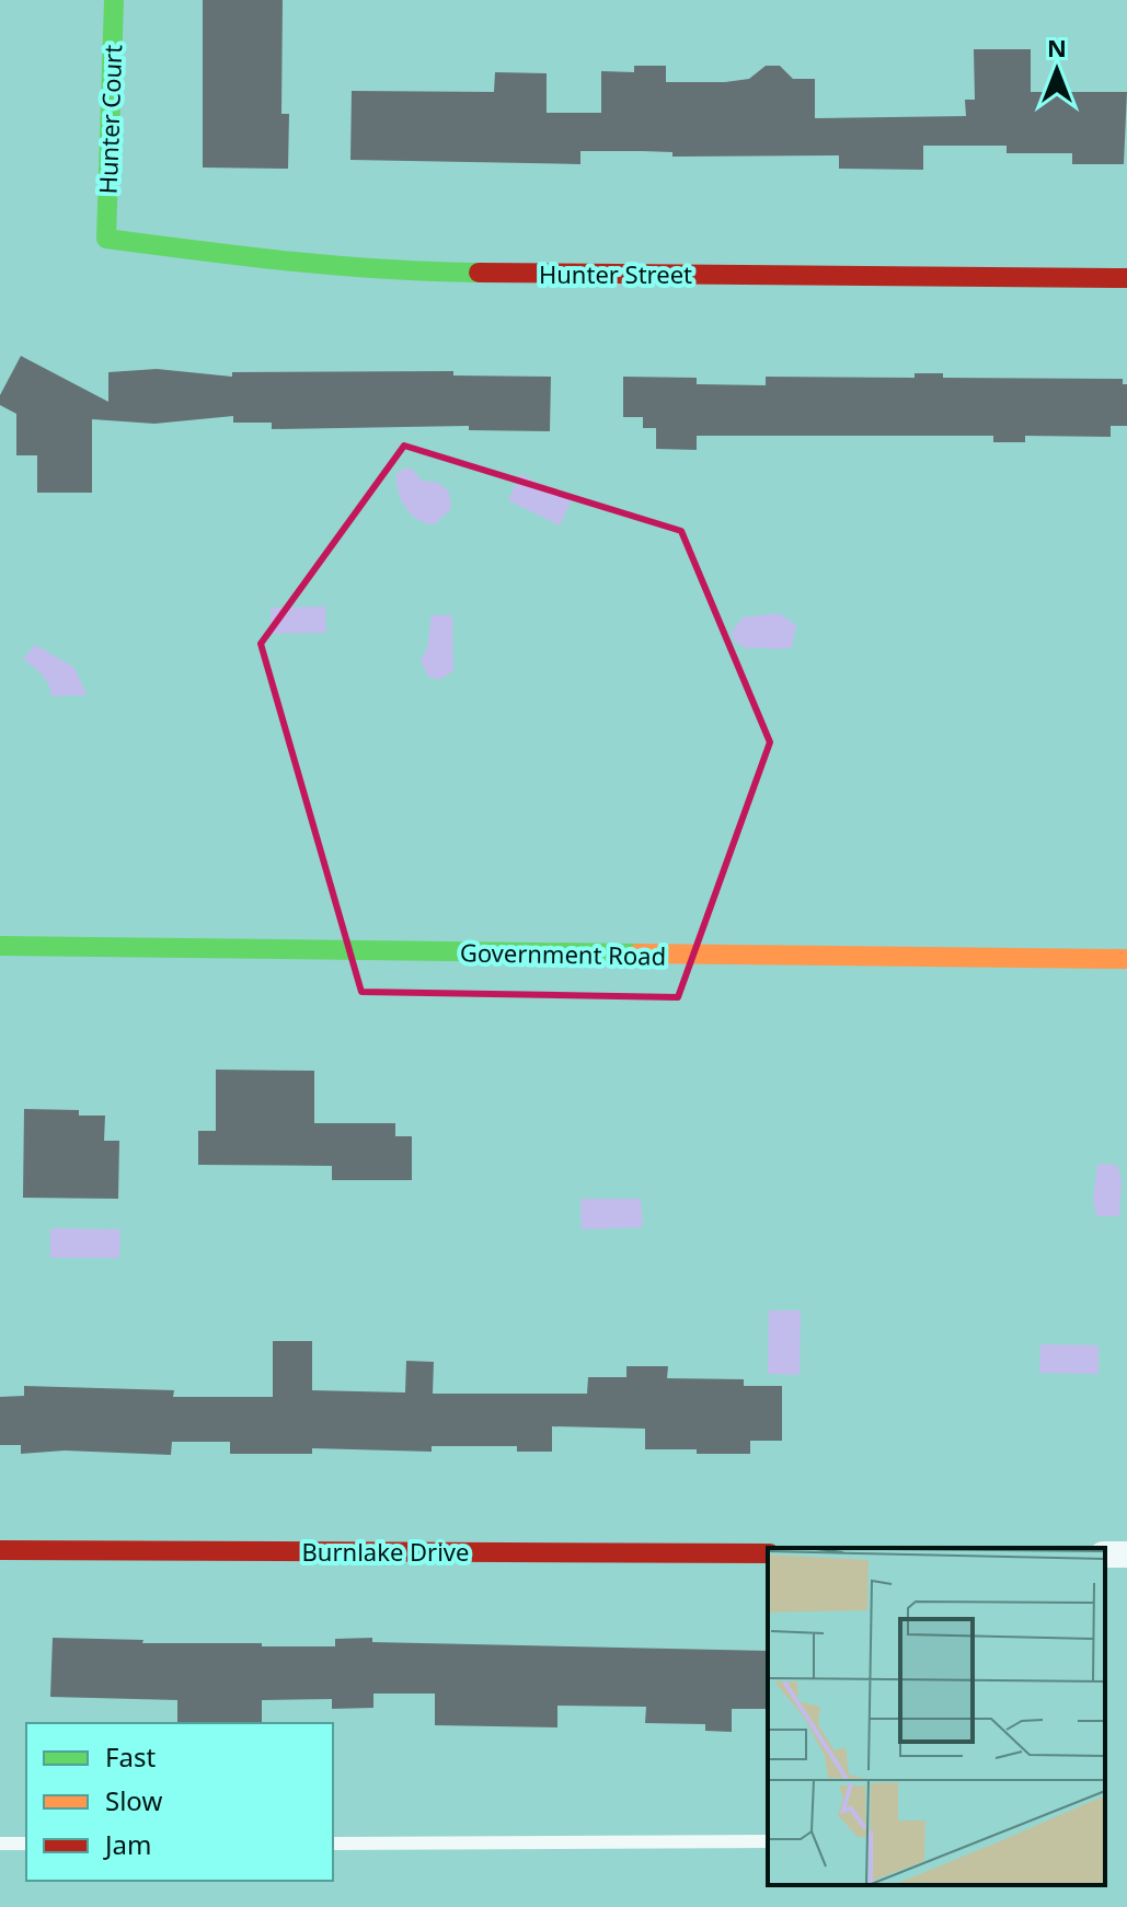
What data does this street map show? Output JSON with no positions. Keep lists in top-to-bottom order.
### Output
{
  "streets": {
    "street": [
      "Hunter Court",
      "Hunter Street",
      "Government Road",
      "Burnlake Drive"
    ]
  },
  "crossings": [
    ["Hunter Court", "Hunter Street"]
  ],
  "legend": ["Fast", "Slow", "Jam"],
  "north": "top"
}
